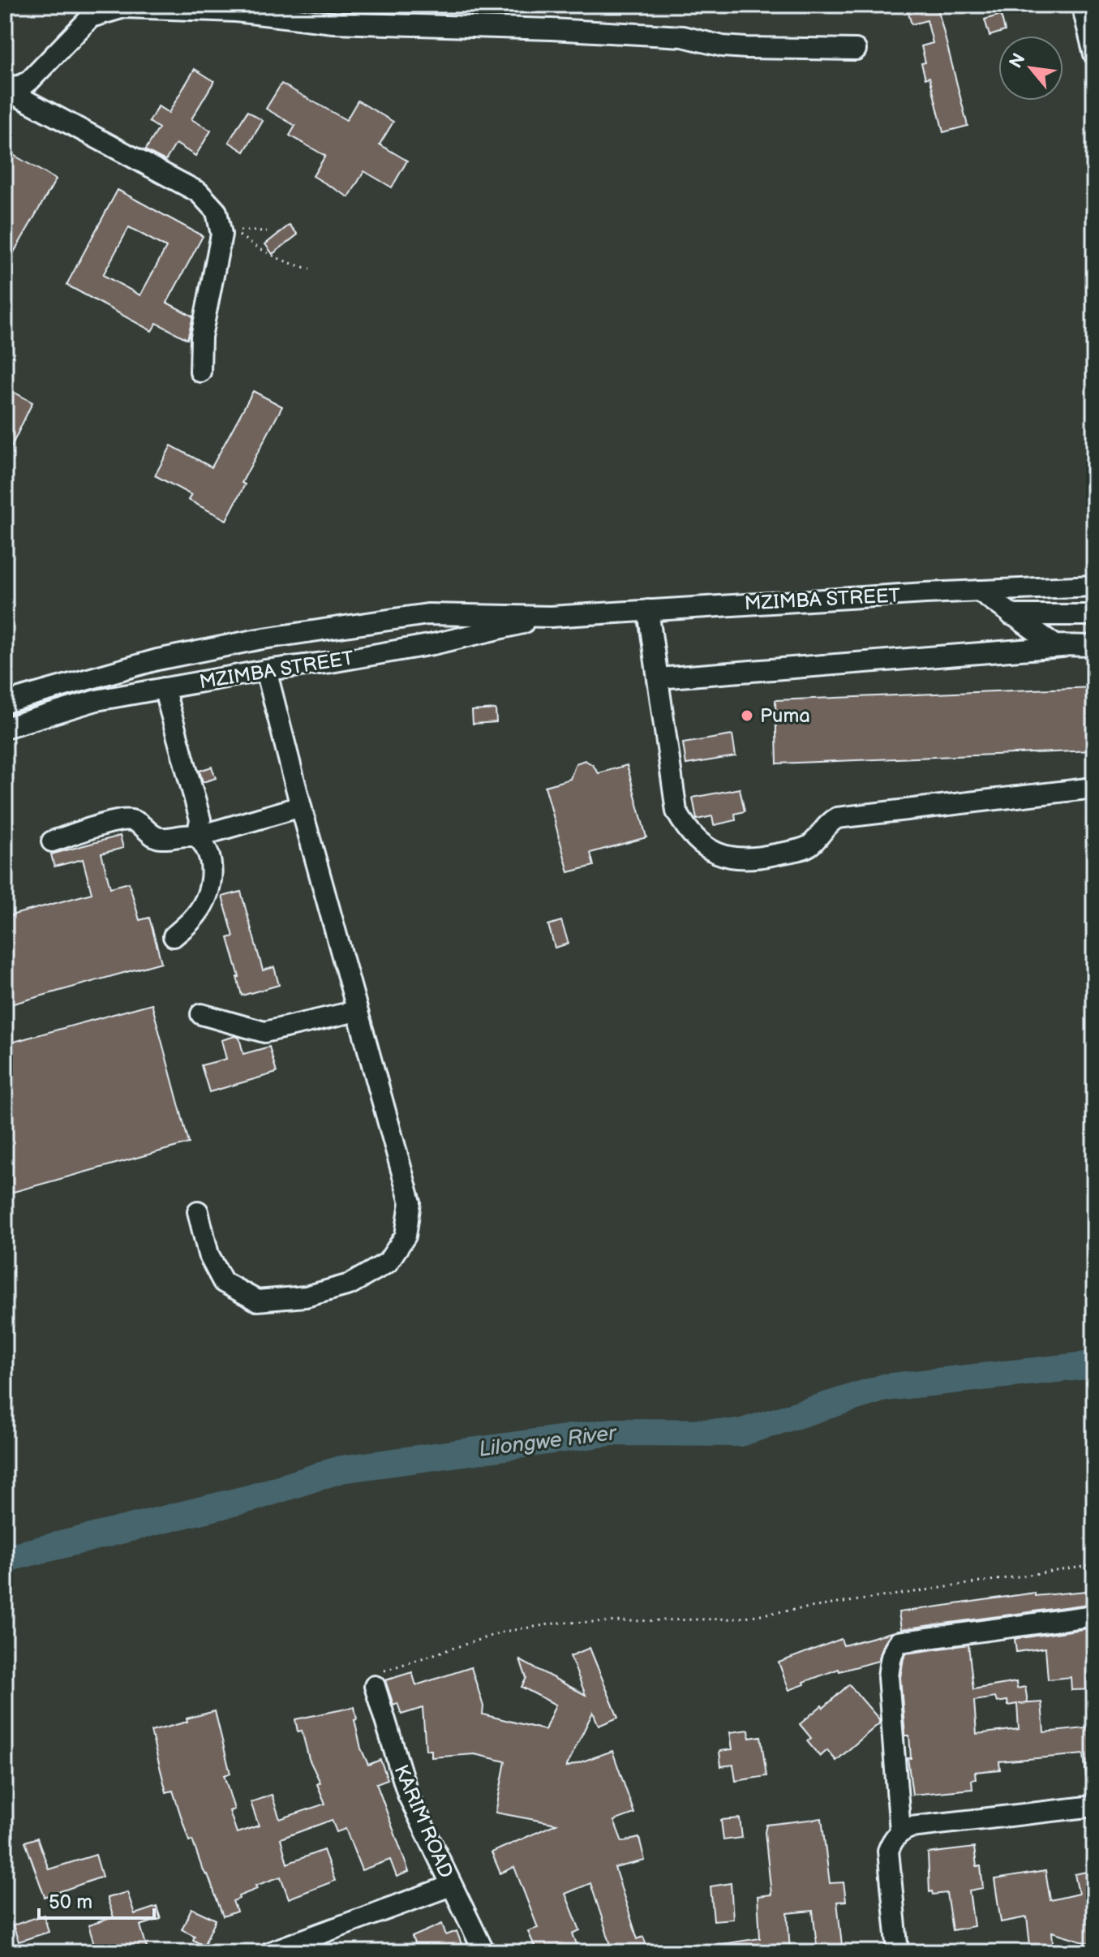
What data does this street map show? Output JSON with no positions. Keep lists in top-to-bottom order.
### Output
{
  "streets": {
    "street": ["MZIMBA STREET", "KARIM ROAD"]
  },
  "water": ["Lilongwe River"],
  "places": ["Puma"],
  "scale_bar": "50 m",
  "north": "top left"
}
